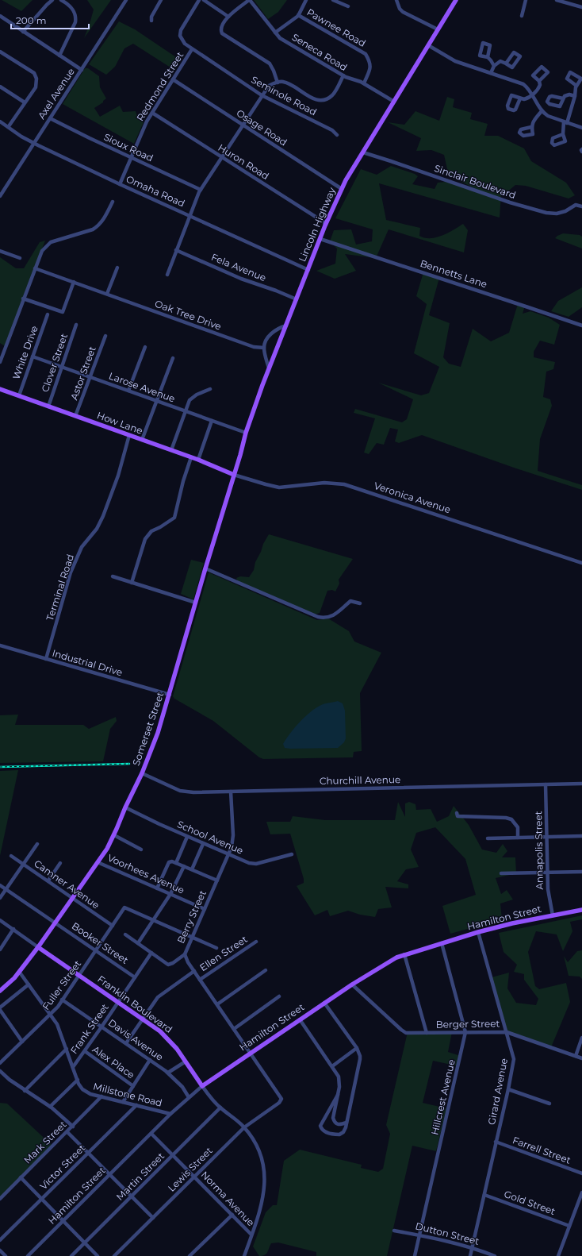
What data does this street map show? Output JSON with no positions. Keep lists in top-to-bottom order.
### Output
{
  "streets": {
    "main road": [
      "Lincoln Highway",
      "How Lane",
      "Somerset Street",
      "Hamilton Street",
      "Franklin Boulevard"
    ],
    "street": [
      "Pawnee Road",
      "Seneca Road",
      "Redmond Street",
      "Axel Avenue",
      "Seminole Road",
      "Osage Road",
      "Sioux Road",
      "Huron Road",
      "Sinclair Boulevard",
      "Omaha Road",
      "Fela Avenue",
      "Bennetts Lane",
      "Oak Tree Drive",
      "White Drive",
      "Clover Street",
      "Astor Street",
      "Larose Avenue",
      "Veronica Avenue",
      "Terminal Road",
      "Industrial Drive",
      "Churchill Avenue",
      "School Avenue",
      "Annapolis Street",
      "Voorhees Avenue",
      "Camner Avenue",
      "Berry Street",
      "Booker Street",
      "Ellen Street",
      "Fuller Street",
      "Berger Street",
      "Frank Street",
      "Davis Avenue",
      "Alex Place",
      "Girard Avenue",
      "Millstone Road",
      "Hillcrest Avenue",
      "Mark Street",
      "Farrell Street",
      "Victor Street",
      "Lewis Street",
      "Martin Street",
      "Norma Avenue",
      "Gold Street",
      "Dutton Street"
    ]
  },
  "crossings": [
    ["Pawnee Road", "Seneca Road"],
    ["Seneca Road", "Lincoln Highway"],
    ["Redmond Street", "Seminole Road"],
    ["Redmond Street", "Osage Road"],
    ["Redmond Street", "Sioux Road"],
    ["Redmond Street", "Huron Road"],
    ["Redmond Street", "Omaha Road"],
    ["Axel Avenue", "Sioux Road"],
    ["Axel Avenue", "Omaha Road"],
    ["Osage Road", "Lincoln Highway"],
    ["Huron Road", "Lincoln Highway"],
    ["Sinclair Boulevard", "Lincoln Highway"],
    ["Omaha Road", "Lincoln Highway"],
    ["Lincoln Highway", "Fela Avenue"],
    ["Lincoln Highway", "Bennetts Lane"],
    ["Lincoln Highway", "Larose Avenue"],
    ["Lincoln Highway", "How Lane"],
    ["Lincoln Highway", "Veronica Avenue"],
    ["Lincoln Highway", "Somerset Street"],
    ["White Drive", "Larose Avenue"],
    ["White Drive", "How Lane"],
    ["Clover Street", "Larose Avenue"],
    ["Clover Street", "How Lane"],
    ["Astor Street", "Larose Avenue"],
    ["Astor Street", "How Lane"],
    ["How Lane", "Veronica Avenue"],
    ["How Lane", "Terminal Road"],
    ["How Lane", "Somerset Street"],
    ["Veronica Avenue", "Somerset Street"],
    ["Terminal Road", "Industrial Drive"],
    ["Industrial Drive", "Somerset Street"],
    ["Somerset Street", "Churchill Avenue"],
    ["Somerset Street", "School Avenue"],
    ["Somerset Street", "Voorhees Avenue"],
    ["Somerset Street", "Camner Avenue"],
    ["Somerset Street", "Booker Street"],
    ["Somerset Street", "Franklin Boulevard"],
    ["Somerset Street", "Millstone Road"],
    ["Churchill Avenue", "Annapolis Street"],
    ["Churchill Avenue", "Berry Street"],
    ["School Avenue", "Berry Street"],
    ["Annapolis Street", "Hamilton Street"],
    ["Voorhees Avenue", "Berry Street"],
    ["Camner Avenue", "Fuller Street"],
    ["Berry Street", "Hamilton Street"],
    ["Berry Street", "Ellen Street"],
    ["Berry Street", "Lewis Street"],
    ["Hamilton Street", "Franklin Boulevard"],
    ["Hamilton Street", "Berger Street"],
    ["Hamilton Street", "Davis Avenue"],
    ["Hamilton Street", "Girard Avenue"],
    ["Hamilton Street", "Millstone Road"],
    ["Hamilton Street", "Hillcrest Avenue"],
    ["Hamilton Street", "Norma Avenue"],
    ["Booker Street", "Fuller Street"],
    ["Booker Street", "Frank Street"],
    ["Ellen Street", "Franklin Boulevard"],
    ["Ellen Street", "Davis Avenue"],
    ["Fuller Street", "Franklin Boulevard"],
    ["Fuller Street", "Davis Avenue"],
    ["Fuller Street", "Millstone Road"],
    ["Franklin Boulevard", "Frank Street"],
    ["Franklin Boulevard", "Davis Avenue"],
    ["Franklin Boulevard", "Lewis Street"],
    ["Franklin Boulevard", "Martin Street"],
    ["Franklin Boulevard", "Norma Avenue"],
    ["Berger Street", "Girard Avenue"],
    ["Berger Street", "Hillcrest Avenue"],
    ["Frank Street", "Davis Avenue"],
    ["Frank Street", "Alex Place"],
    ["Frank Street", "Millstone Road"],
    ["Girard Avenue", "Farrell Street"],
    ["Girard Avenue", "Gold Street"],
    ["Girard Avenue", "Dutton Street"],
    ["Millstone Road", "Mark Street"],
    ["Millstone Road", "Victor Street"],
    ["Hillcrest Avenue", "Dutton Street"],
    ["Lewis Street", "Norma Avenue"],
    ["Martin Street", "Norma Avenue"]
  ],
  "scale_bar": "200 m"
}
